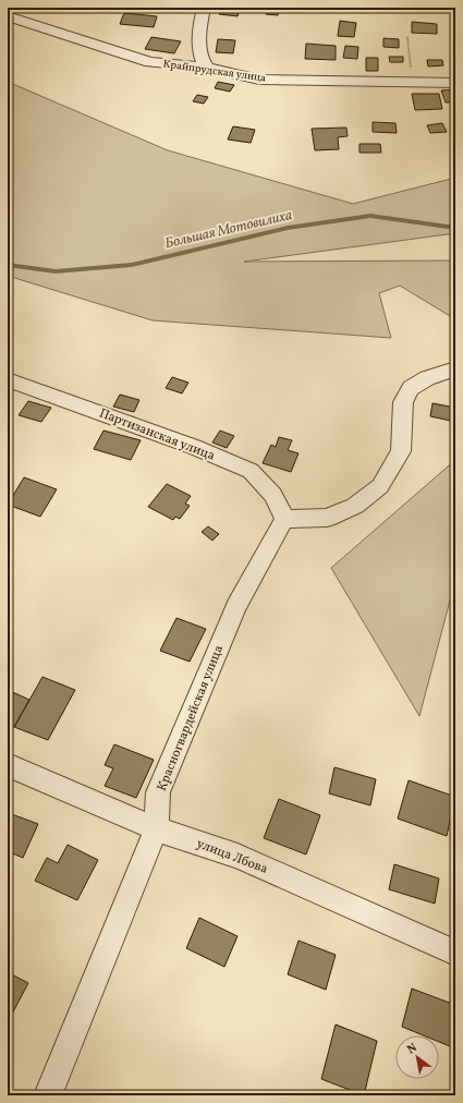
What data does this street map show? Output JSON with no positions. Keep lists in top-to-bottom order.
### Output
{
  "streets": {
    "street": [
      "Крайпрудская улица",
      "Партизанская улица",
      "Красногвардейская улица",
      "улица Лбова"
    ]
  },
  "crossings": [
    ["Партизанская улица", "Красногвардейская улица"],
    ["Красногвардейская улица", "улица Лбова"]
  ],
  "water": ["Большая Мотовилиха"],
  "north": "top left"
}
